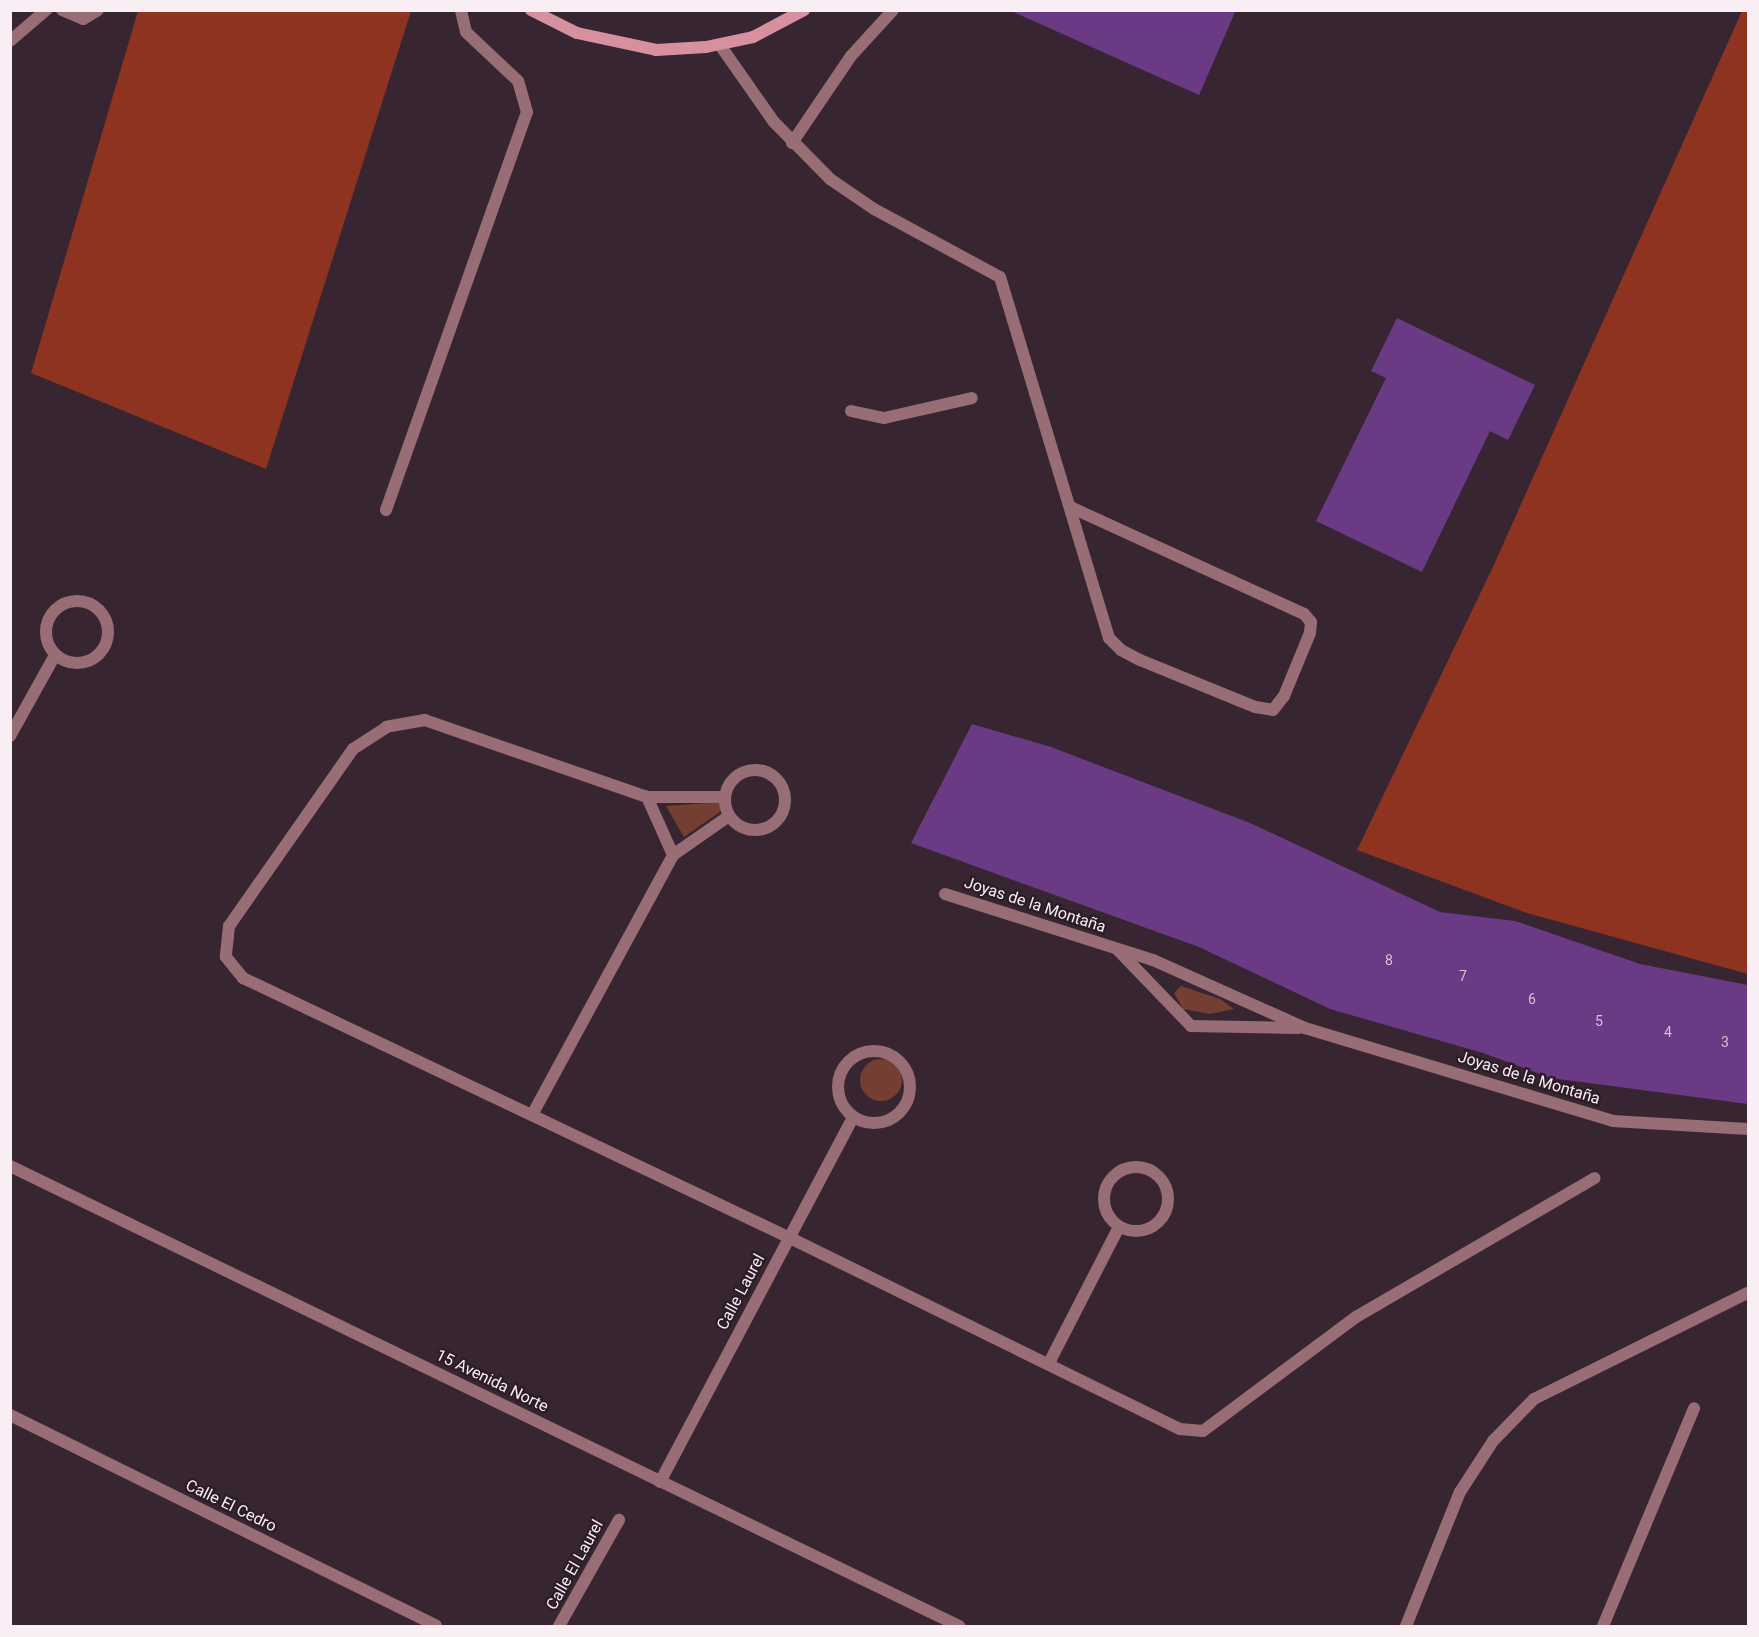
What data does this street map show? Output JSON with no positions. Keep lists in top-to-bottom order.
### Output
{
  "streets": {
    "street": [
      "Joyas de la Montaña",
      "Calle Laurel",
      "15 Avenida Norte",
      "Calle El Cedro",
      "Calle El Laurel"
    ]
  },
  "crossings": [
    ["Calle Laurel", "15 Avenida Norte"]
  ],
  "house_numbers": [
    "8",
    "7",
    "6",
    "5",
    "4",
    "3"
  ]
}
